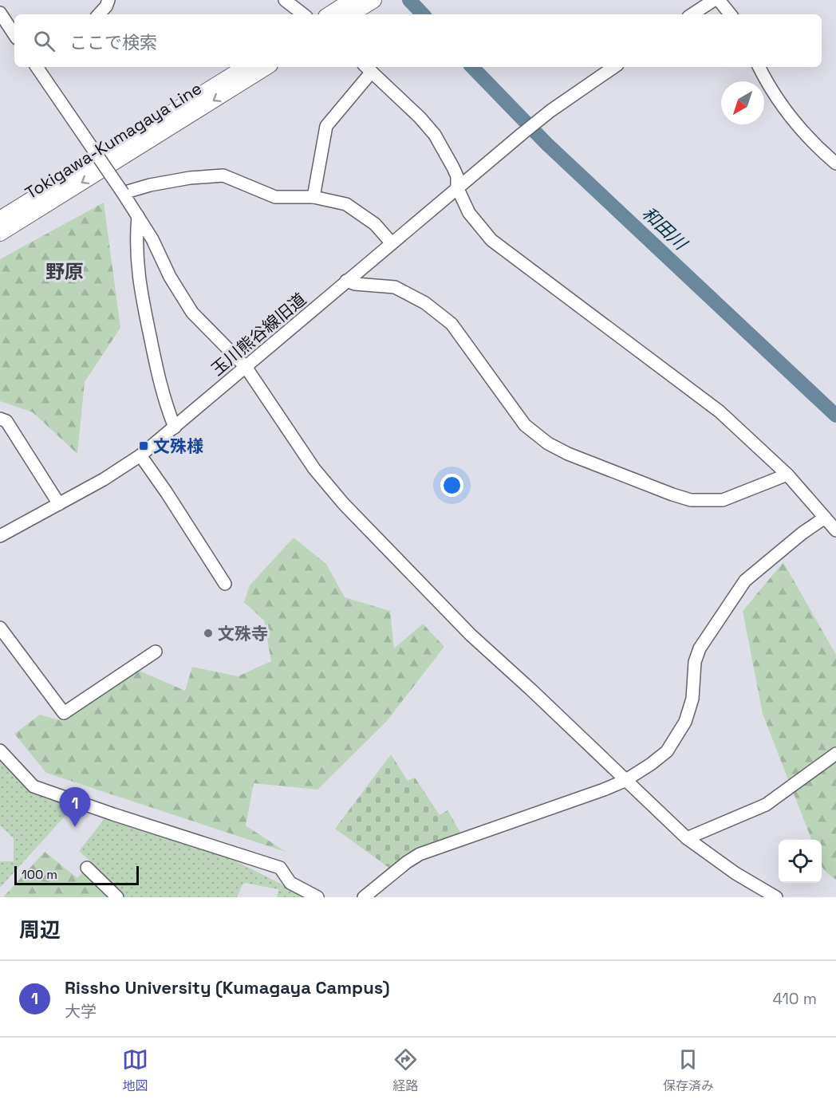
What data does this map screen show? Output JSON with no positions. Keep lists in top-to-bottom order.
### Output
{
  "streets": {
    "main road": ["Tokigawa-Kumagaya Line"],
    "street": ["玉川熊谷線旧道"]
  },
  "districts": ["野原"],
  "water": ["和田川"],
  "places": {
    "transit": ["文殊様"],
    "other": ["文殊寺"]
  },
  "scale_bar": "100 m",
  "north": "bottom left",
  "page": {
    "search": "ここで検索",
    "pins": "1",
    "scale": "100 m",
    "heading": "周辺",
    "list": [
      {
        "mark": "1",
        "name": "Rissho University (Kumagaya Campus)",
        "note": "大学",
        "value": "410 m"
      }
    ],
    "nav": ["地図", "経路", "保存済み"]
  }
}
